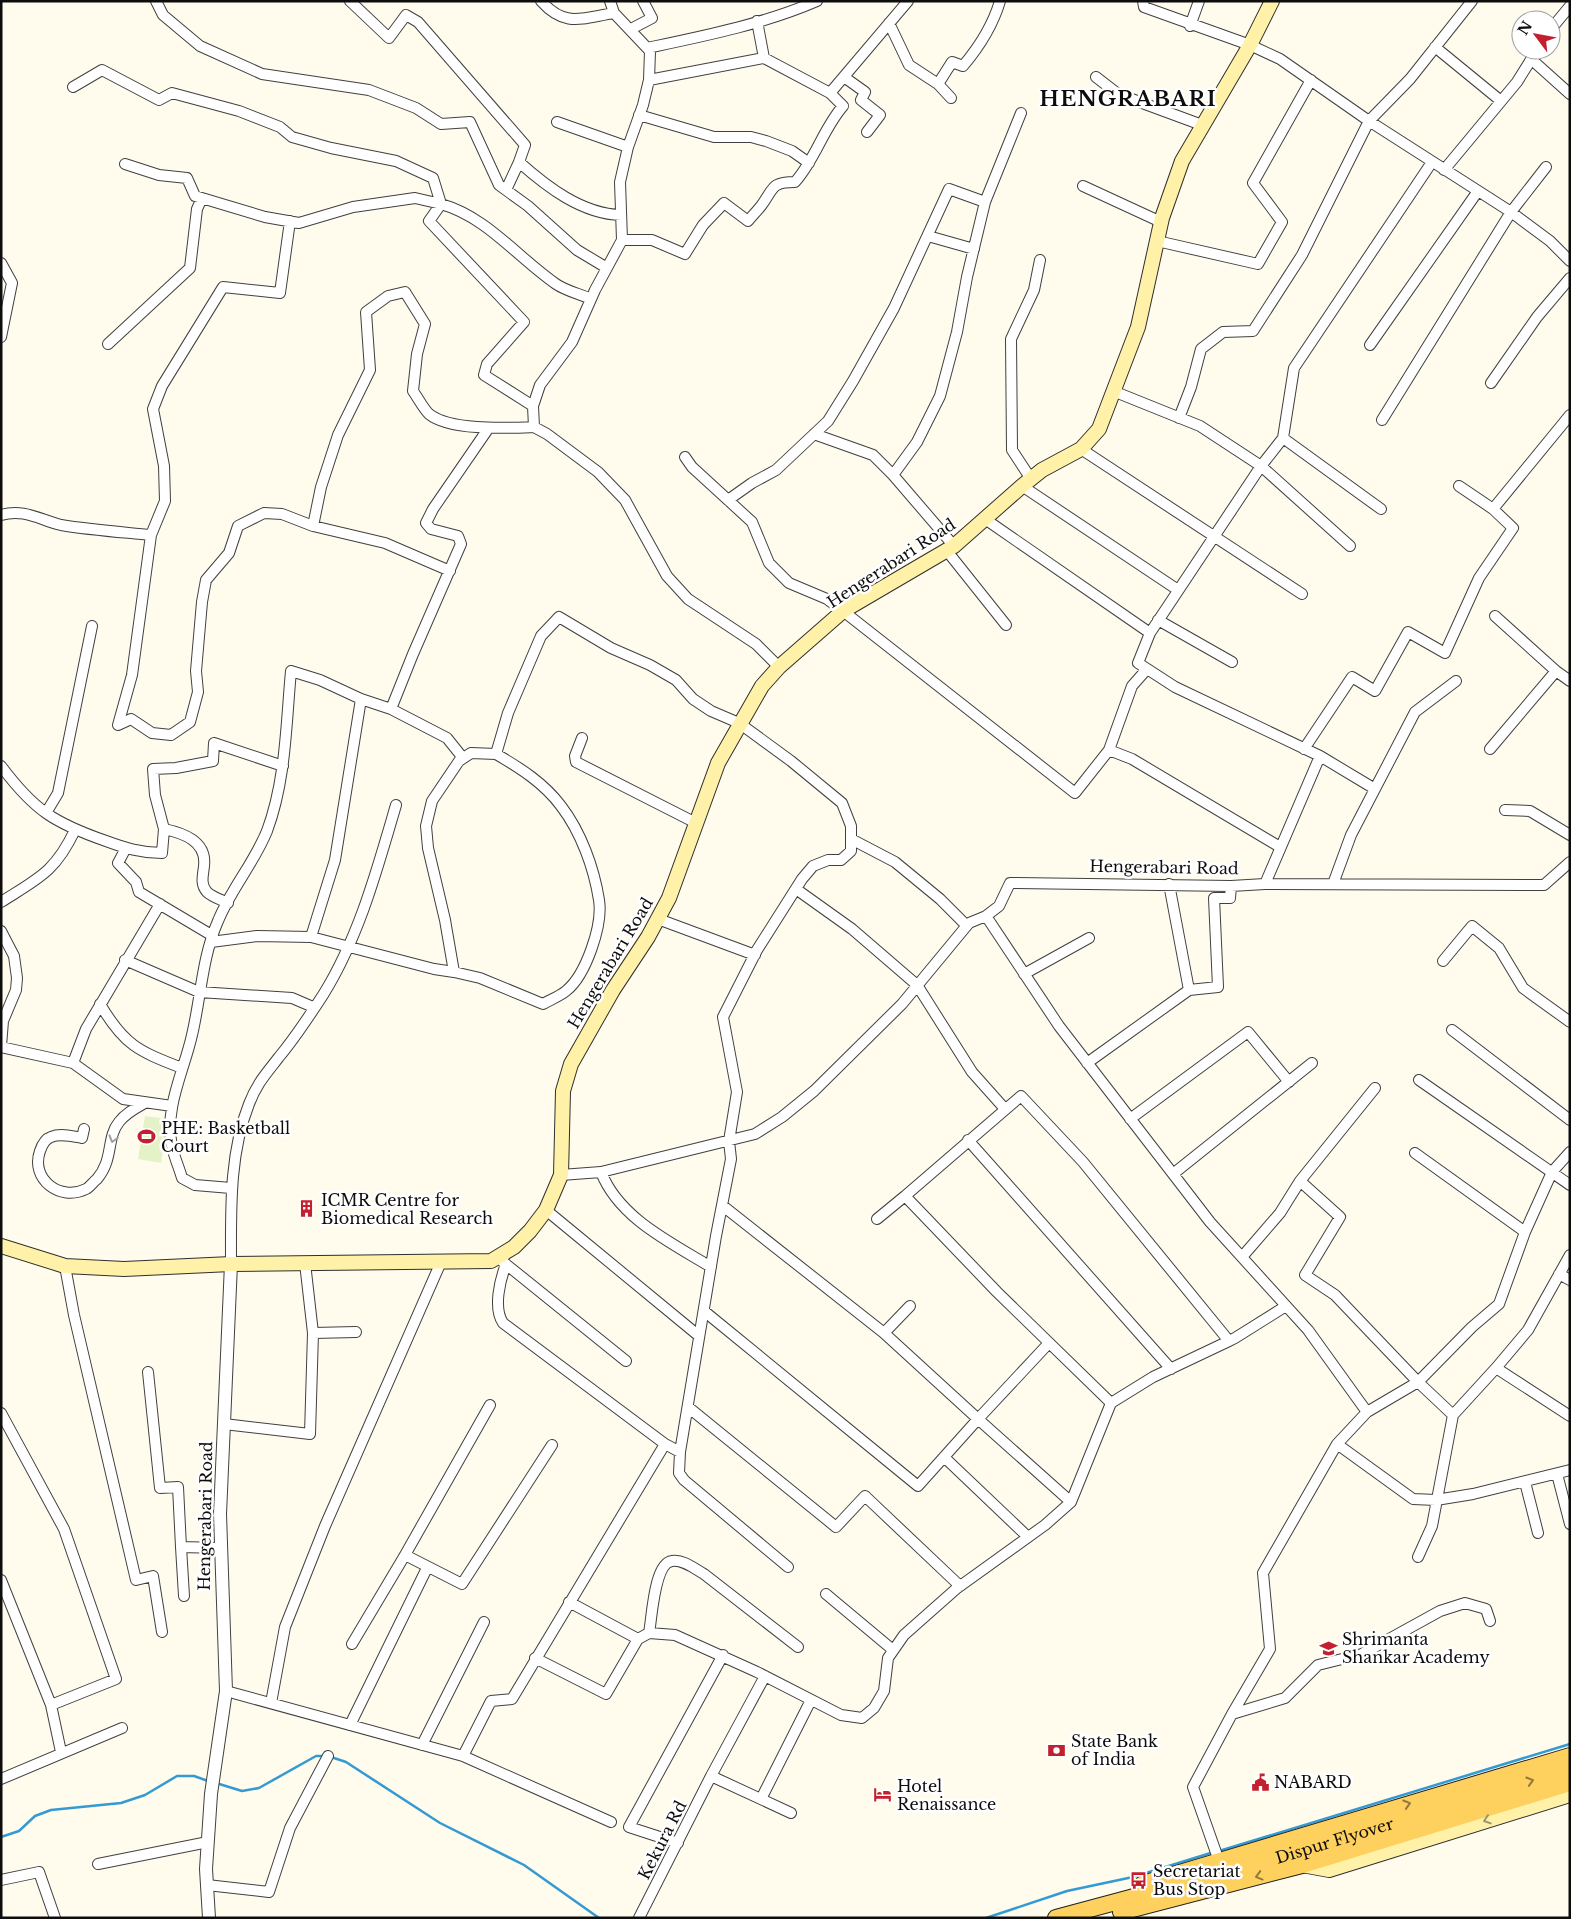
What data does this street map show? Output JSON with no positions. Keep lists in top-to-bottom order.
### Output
{
  "streets": {
    "main road": ["Hengerabari Road", "Dispur Flyover"],
    "street": ["Kekura Rd"]
  },
  "districts": ["HENGRABARI"],
  "places": {
    "sports": ["PHE: Basketball Court"],
    "building": ["ICMR Centre for Biomedical Research"],
    "school or university": ["Shrimanta Shankar Academy"],
    "bank": ["State Bank of India"],
    "public building": ["NABARD"],
    "hotel": ["Hotel Renaissance"],
    "bus stop": ["Secretariat Bus Stop"]
  },
  "north": "top left"
}
